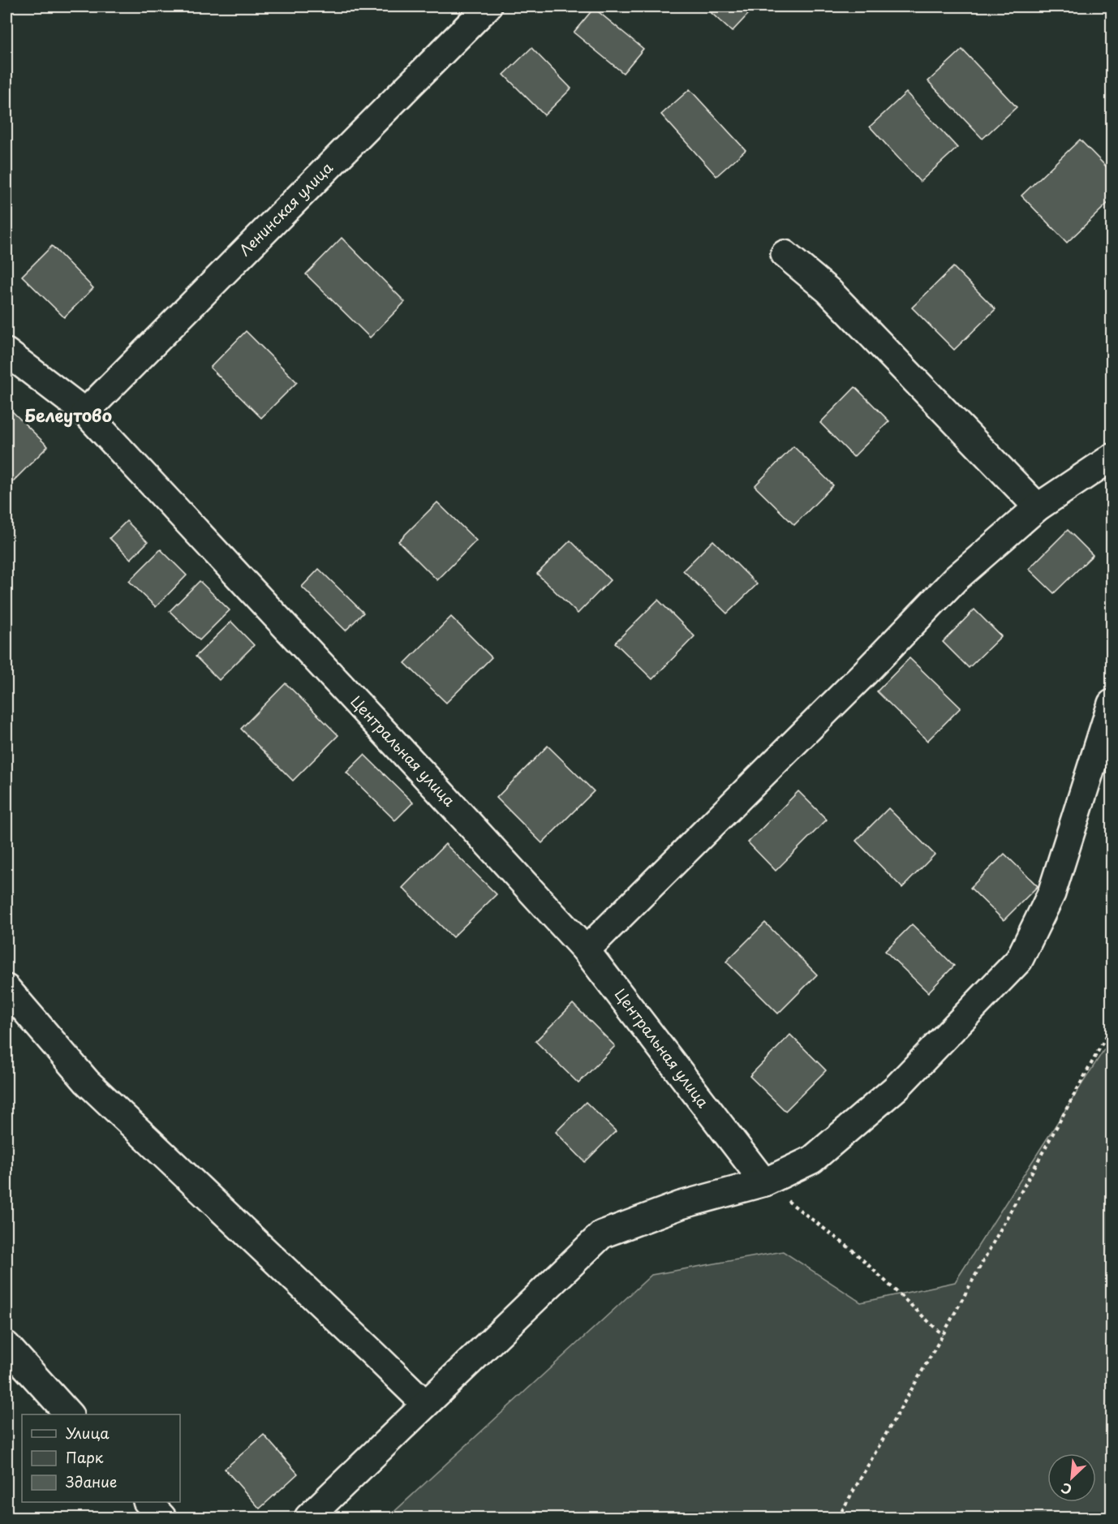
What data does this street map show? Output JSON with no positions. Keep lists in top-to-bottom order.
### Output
{
  "streets": {
    "street": ["Ленинская улица", "Центральная улица"]
  },
  "crossings": [
    ["Ленинская улица", "Центральная улица"]
  ],
  "districts": ["Белеутово"],
  "legend": ["Улица", "Парк", "Здание"],
  "north": "bottom left"
}
